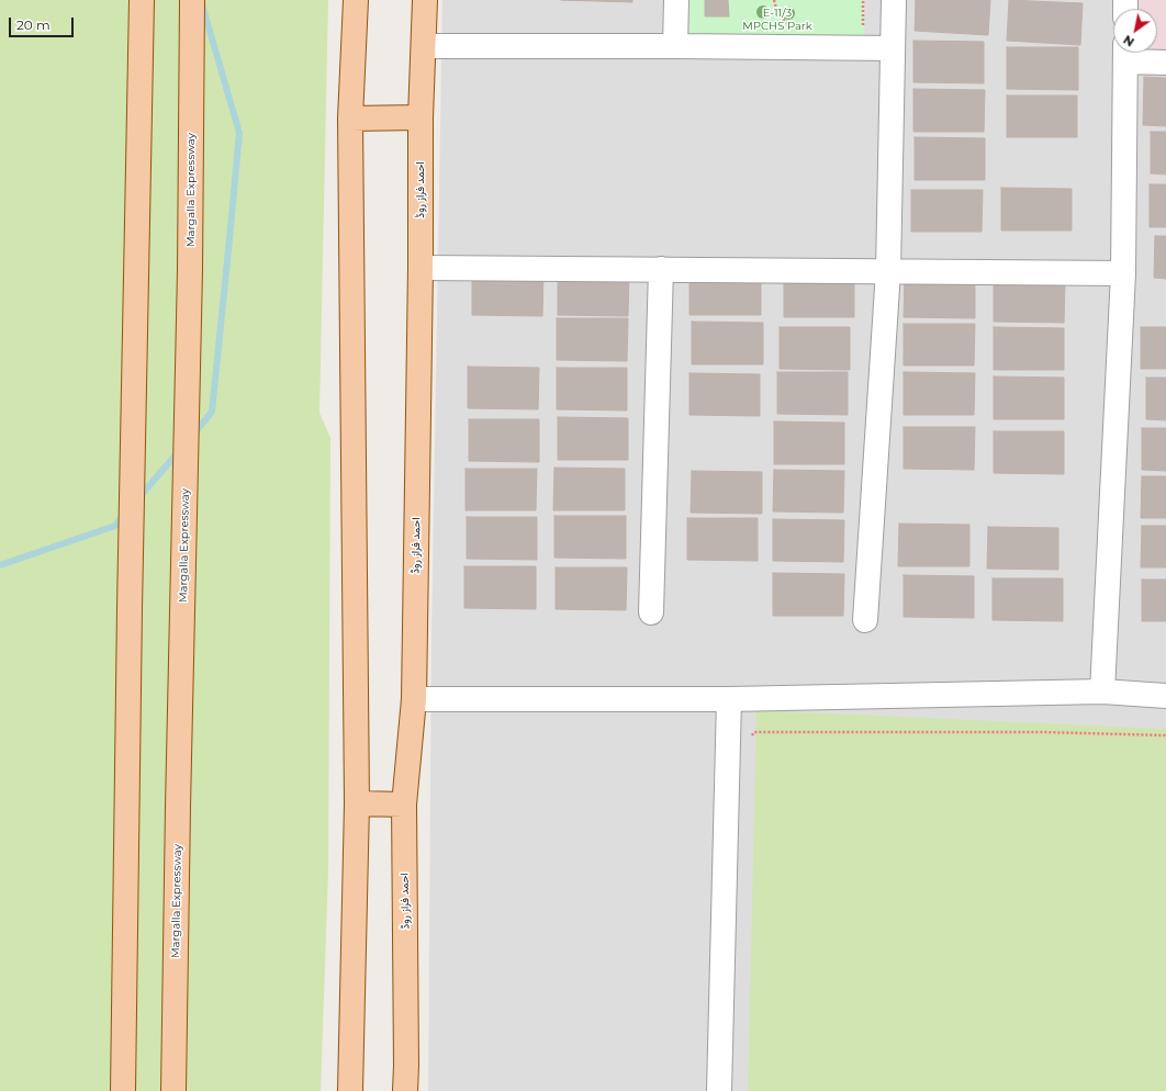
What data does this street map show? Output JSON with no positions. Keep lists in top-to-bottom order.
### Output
{
  "streets": {
    "main road": ["Margalla Expressway", "احمد فراز روڈ"]
  },
  "parks": ["E-11/3 MPCHS Park"],
  "scale_bar": "20 m",
  "north": "bottom left"
}
